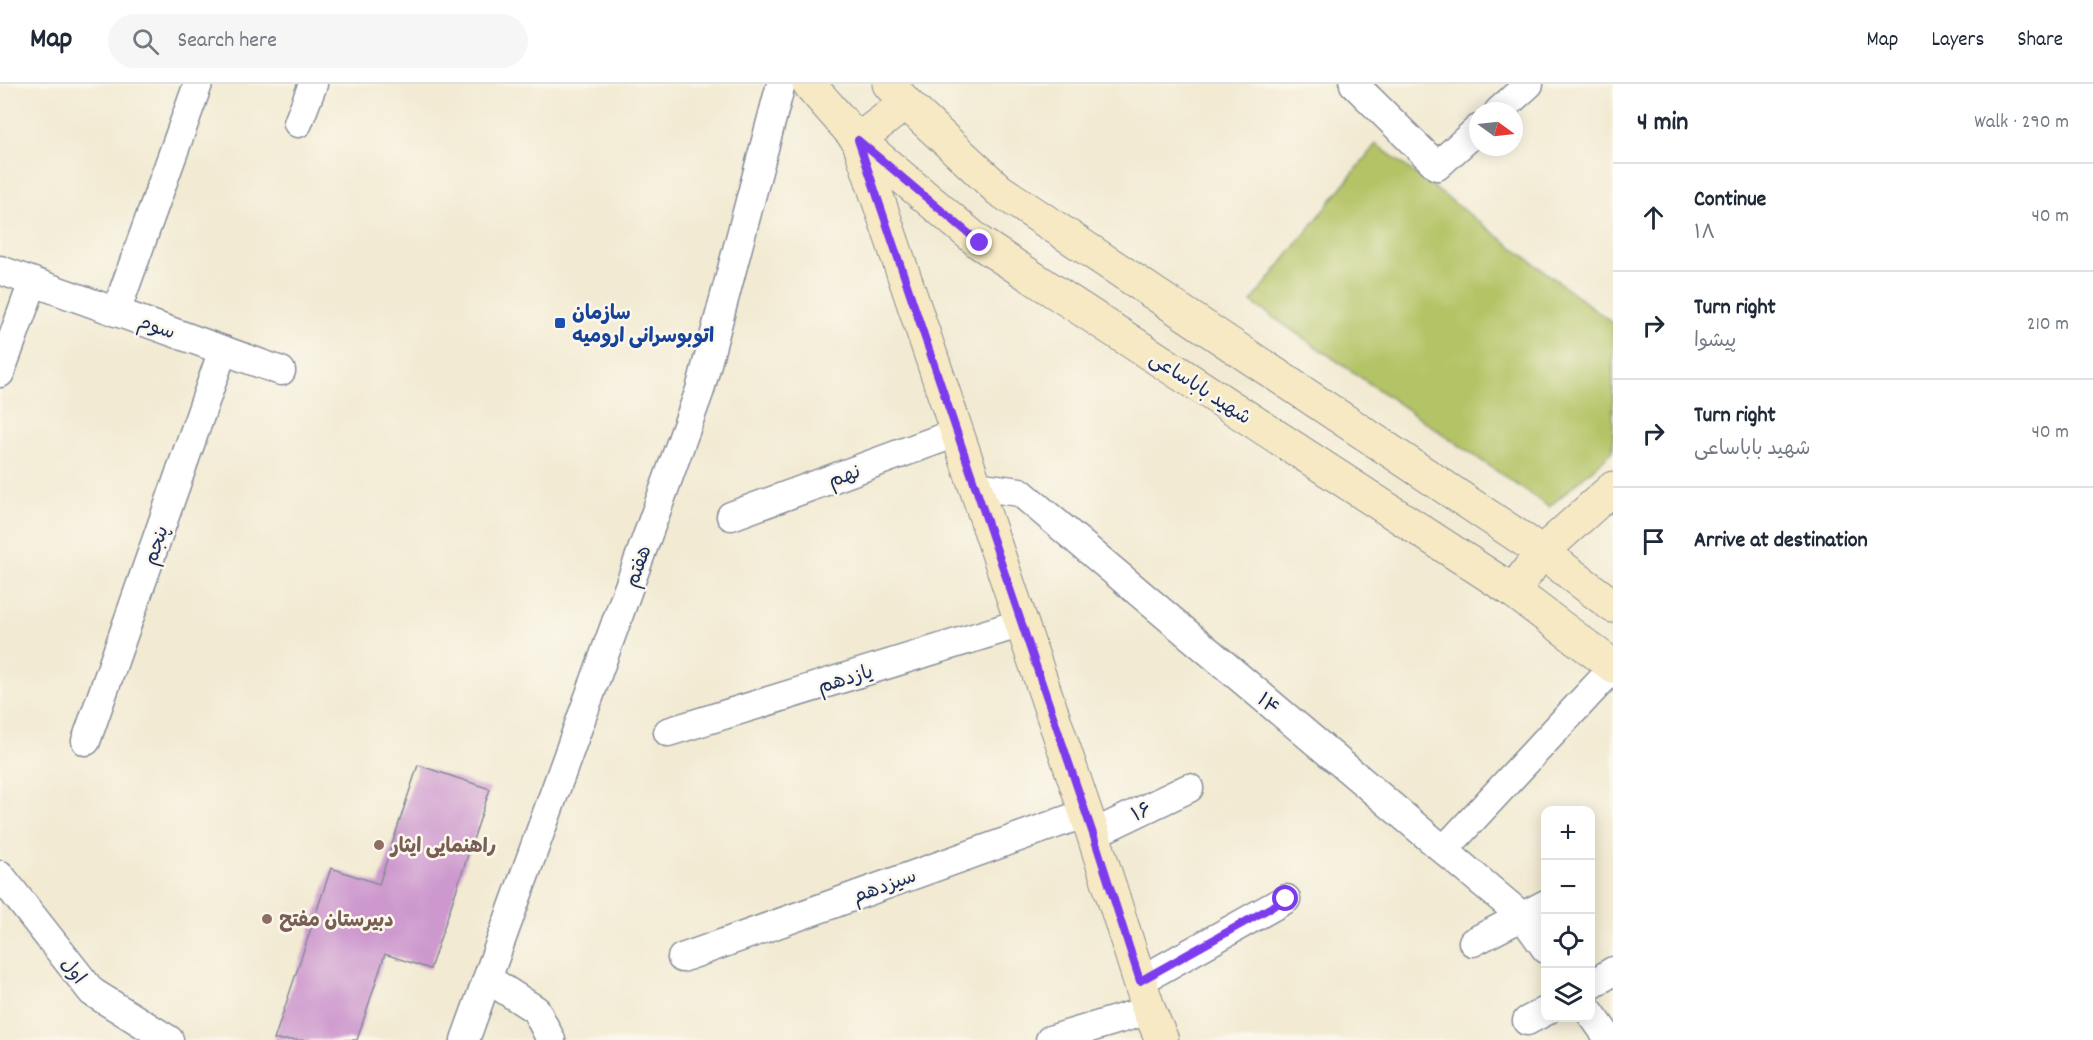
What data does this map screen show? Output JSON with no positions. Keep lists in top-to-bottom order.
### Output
{
  "streets": {
    "main road": ["شهید باباساعی"],
    "street": [
      "سوم",
      "نهم",
      "پنجم",
      "هفتم",
      "یازدهم",
      "۱۴",
      "۱۶",
      "سیزدهم",
      "اول"
    ]
  },
  "crossings": [
    ["سوم", "پنجم"],
    ["۱۶", "سیزدهم"]
  ],
  "places": {
    "transit": ["سازمان اتوبوسرانی ارومیه"],
    "other": ["راهنمایی ایثار", "دبیرستان مفتح"]
  },
  "north": "right",
  "page": {
    "header": "Map",
    "search": "Search here",
    "nav": ["Map", "Layers", "Share"],
    "heading": ["4 min", "Walk · 290 m"],
    "list": [
      ["Continue", "۱۸", "40 m"],
      ["Turn right", "پیشوا", "210 m"],
      ["Turn right", "شهید باباساعی", "40 m"],
      "Arrive at destination"
    ],
    "map_buttons": ["+", "−"]
  }
}
